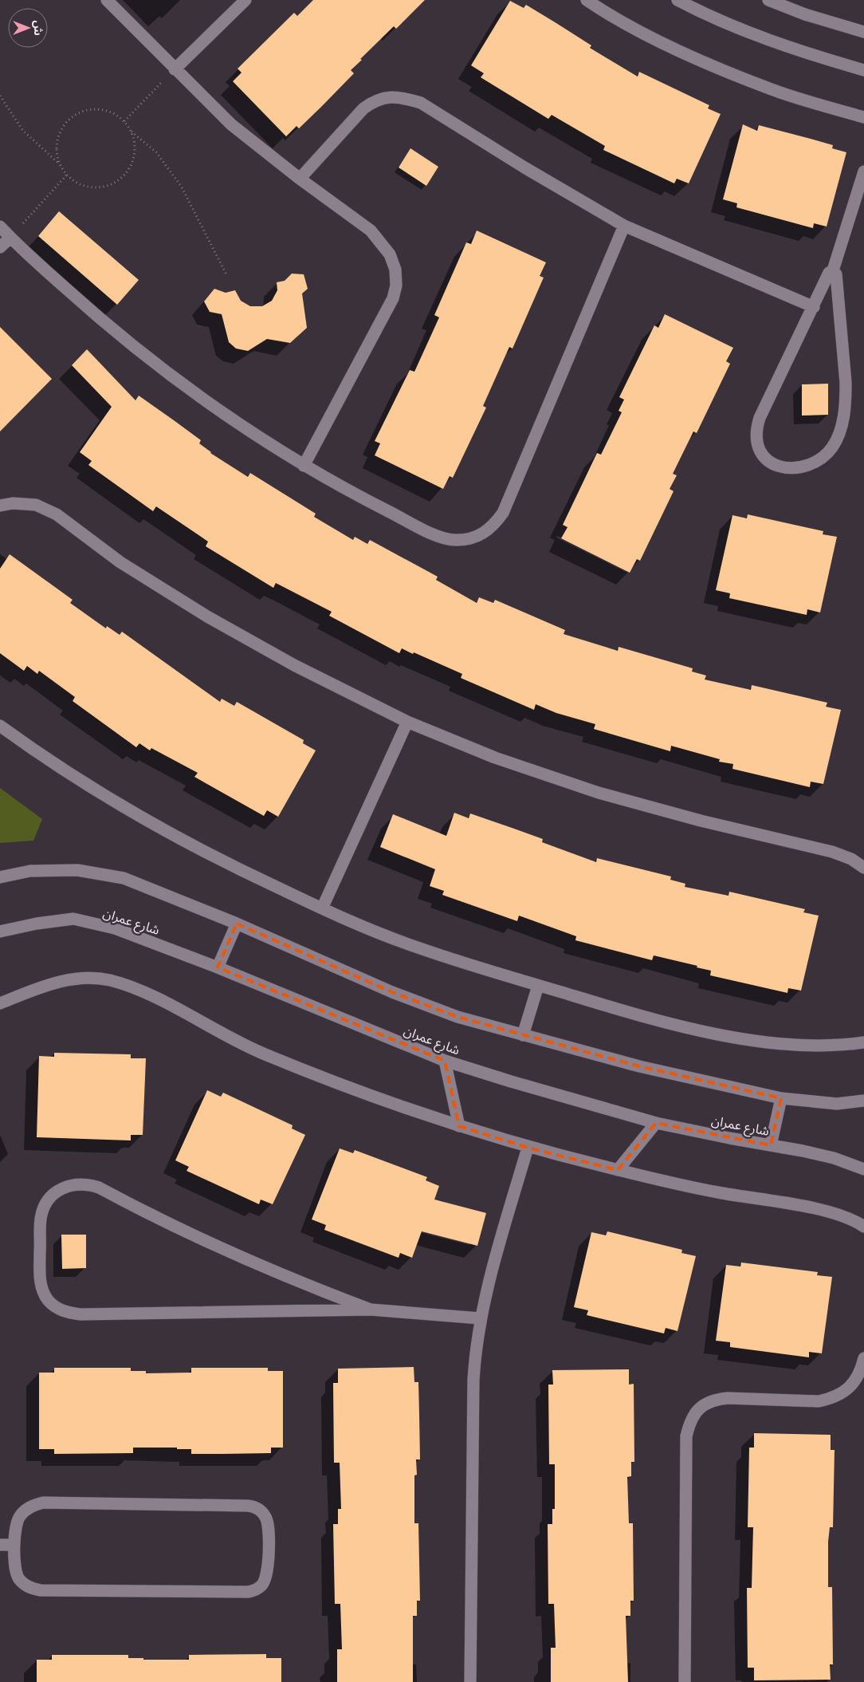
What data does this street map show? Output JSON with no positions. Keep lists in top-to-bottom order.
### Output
{
  "streets": {
    "street": ["شارع عمران"]
  },
  "north": "right"
}
